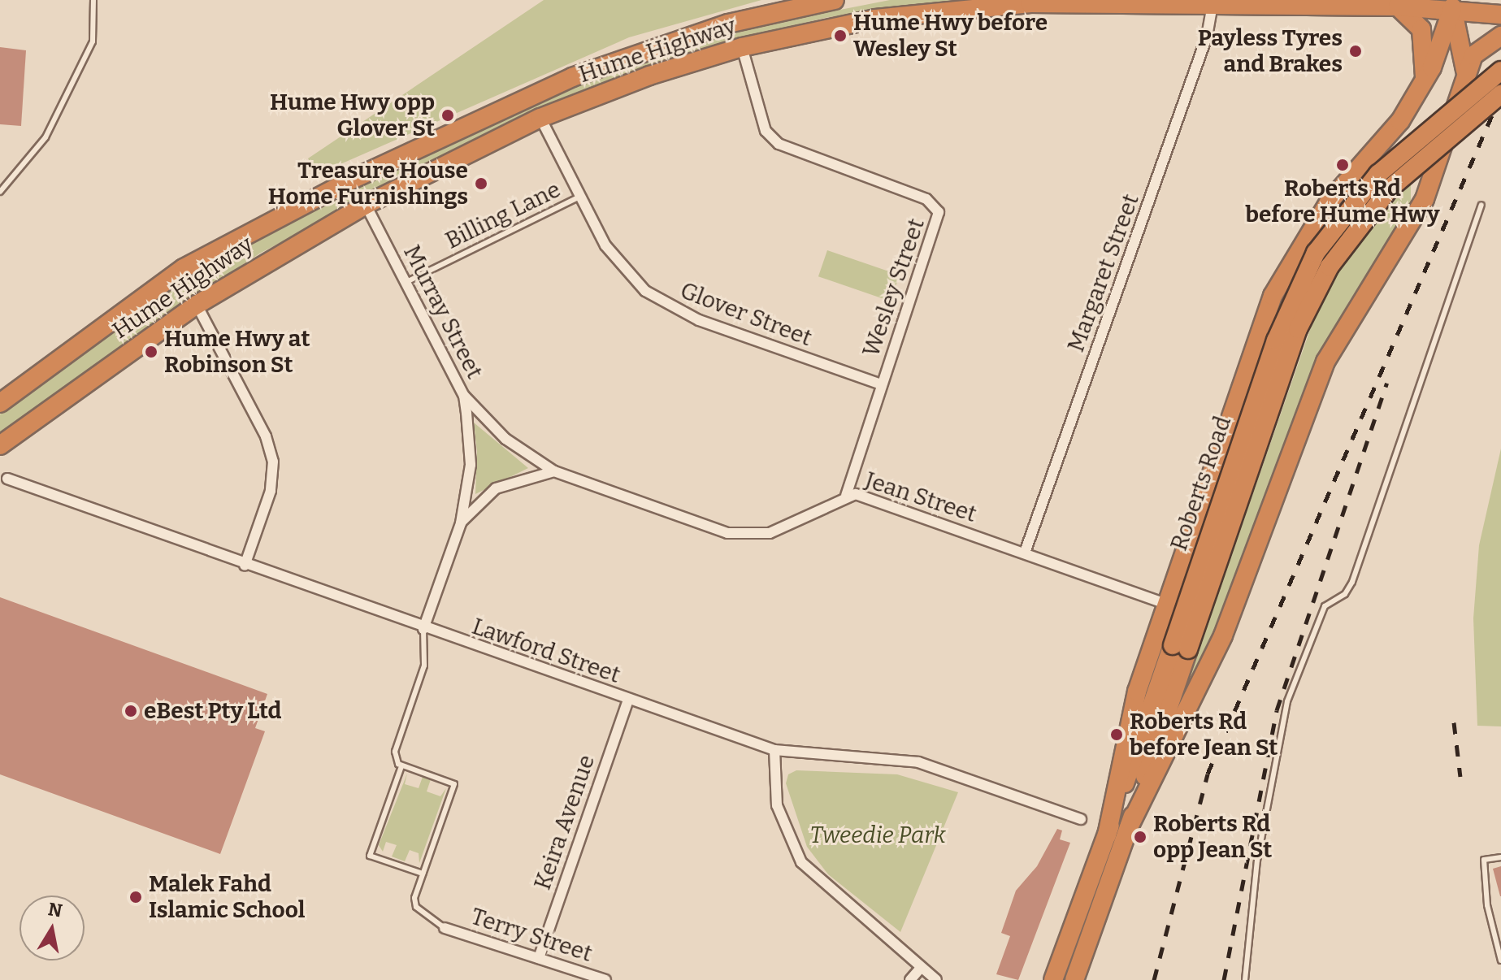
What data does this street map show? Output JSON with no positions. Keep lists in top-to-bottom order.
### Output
{
  "streets": {
    "highway": ["Hume Highway", "Roberts Road"],
    "street": [
      "Margaret Street",
      "Wesley Street",
      "Murray Street",
      "Glover Street",
      "Jean Street",
      "Lawford Street",
      "Keira Avenue",
      "Terry Street"
    ],
    "lane": ["Billing Lane"]
  },
  "crossings": [
    ["Hume Highway", "Margaret Street"],
    ["Hume Highway", "Wesley Street"],
    ["Hume Highway", "Murray Street"],
    ["Hume Highway", "Glover Street"],
    ["Billing Lane", "Murray Street"],
    ["Billing Lane", "Glover Street"],
    ["Margaret Street", "Jean Street"],
    ["Wesley Street", "Glover Street"],
    ["Wesley Street", "Jean Street"],
    ["Murray Street", "Jean Street"],
    ["Murray Street", "Lawford Street"],
    ["Lawford Street", "Keira Avenue"],
    ["Keira Avenue", "Terry Street"]
  ],
  "parks": ["Tweedie Park"],
  "places": [
    "Hume Hwy before Wesley St",
    "Payless Tyres and Brakes",
    "Hume Hwy opp Glover St",
    "Roberts Rd before Hume Hwy",
    "Treasure House Home Furnishings",
    "Hume Hwy at Robinson St",
    "eBest Pty Ltd",
    "Roberts Rd before Jean St",
    "Roberts Rd opp Jean St",
    "Malek Fahd Islamic School"
  ],
  "north": "top"
}
